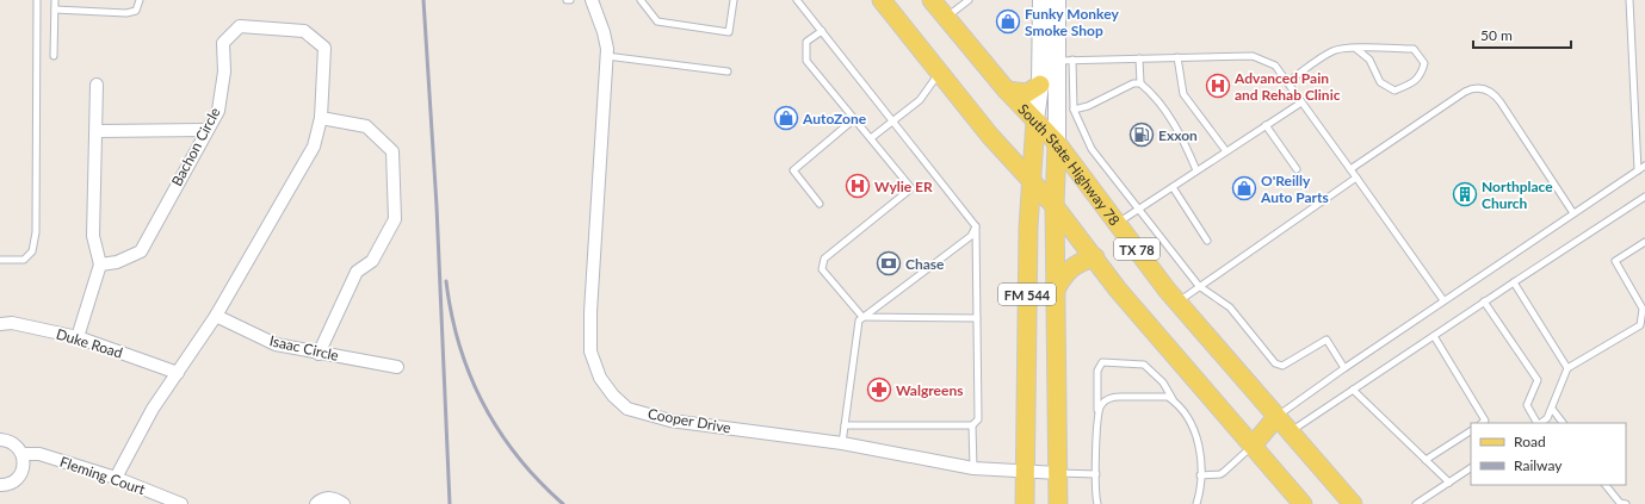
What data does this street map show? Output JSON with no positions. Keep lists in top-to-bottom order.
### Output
{
  "streets": {
    "main road": ["South State Highway 78", "TX 78", "FM 544"],
    "street": [
      "Bachon Circle",
      "Duke Road",
      "Isaac Circle",
      "Cooper Drive",
      "Fleming Court"
    ]
  },
  "crossings": [
    ["Bachon Circle", "Duke Road"],
    ["Bachon Circle", "Isaac Circle"],
    ["Bachon Circle", "Fleming Court"],
    ["South State Highway 78", "FM 544"],
    ["TX 78", "FM 544"],
    ["FM 544", "Cooper Drive"]
  ],
  "places": {
    "shop": ["Funky Monkey Smoke Shop", "AutoZone", "O'Reilly Auto Parts"],
    "hospital": ["Advanced Pain and Rehab Clinic", "Wylie ER"],
    "fuel station": ["Exxon"],
    "building": ["Northplace Church"],
    "bank": ["Chase"],
    "pharmacy": ["Walgreens"]
  },
  "legend": ["Road", "Railway"],
  "scale_bar": "50 m"
}
